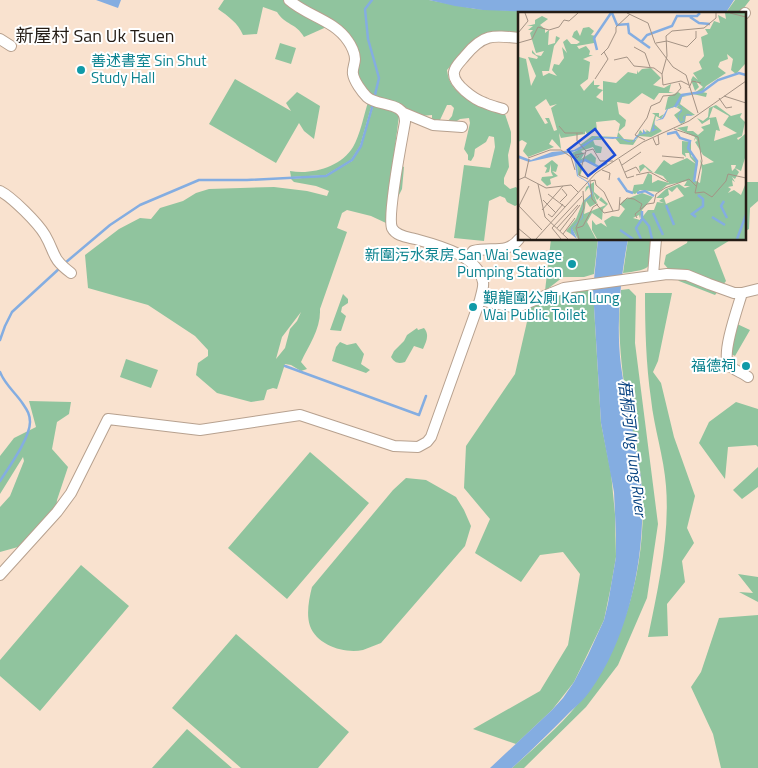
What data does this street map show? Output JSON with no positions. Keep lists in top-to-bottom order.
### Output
{
  "districts": ["新屋村 San Uk Tsuen"],
  "water": ["梧桐河 Ng Tung River"],
  "places": [
    "善述書室 Sin Shut Study Hall",
    "新圍污水泵房 San Wai Sewage Pumping Station",
    "覲龍圍公廁 Kan Lung Wai Public Toilet",
    "福德祠"
  ]
}
